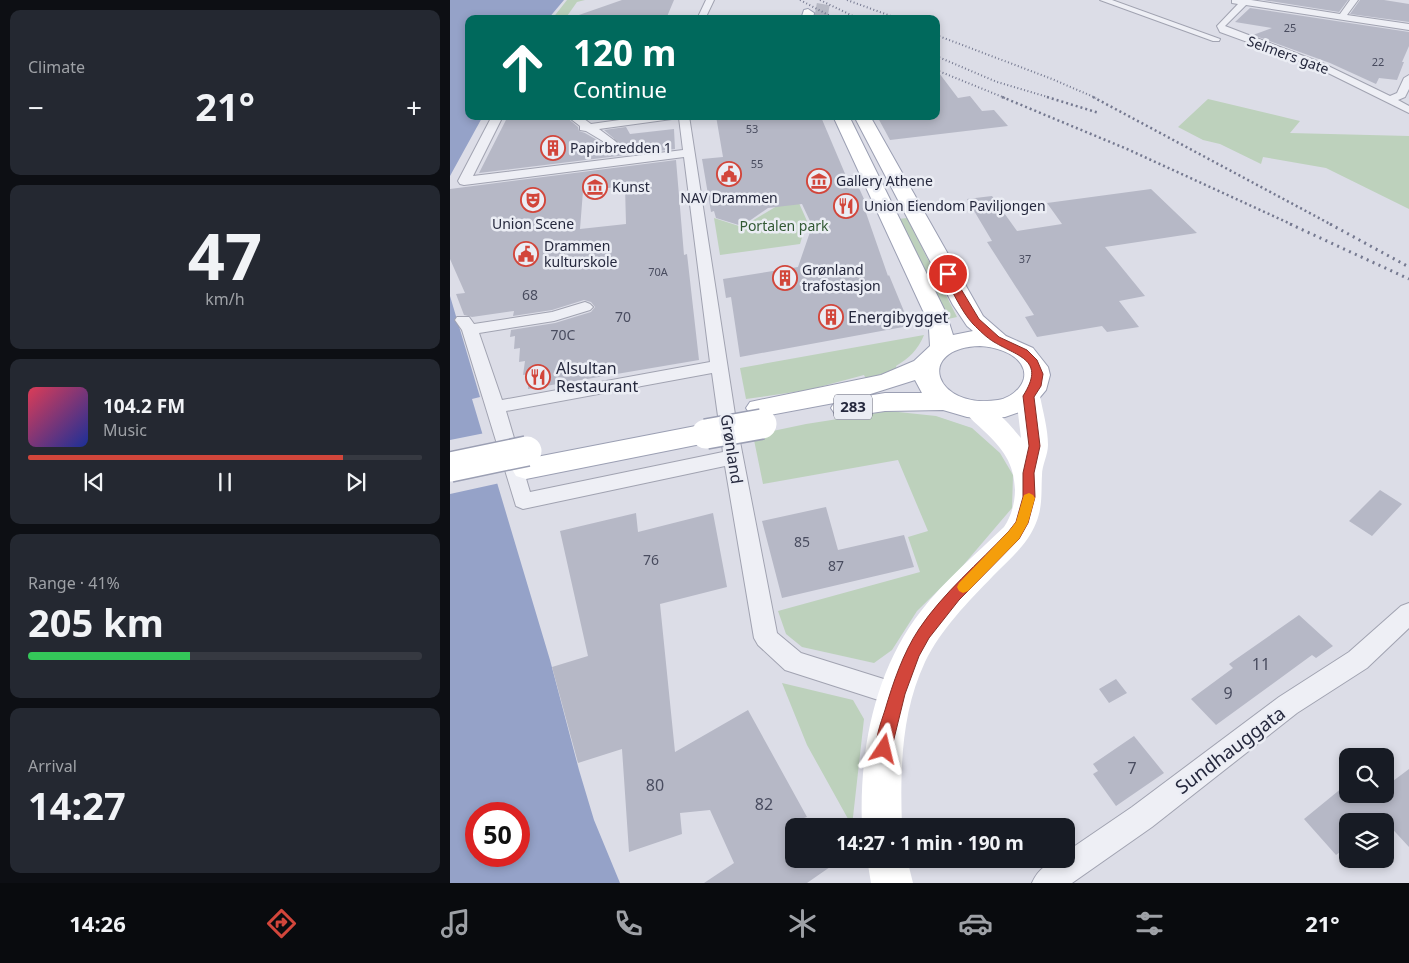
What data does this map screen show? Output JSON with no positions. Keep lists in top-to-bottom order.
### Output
{
  "streets": {
    "main road": ["283"],
    "street": ["Selmers gate", "Grønland", "Sundhauggata"]
  },
  "parks": ["Portalen park"],
  "places": {
    "building": ["Papirbredden 1", "Grønland trafostasjon", "Energibygget"],
    "public building": ["NAV Drammen", "Drammen kulturskole"],
    "museum": ["Gallery Athene", "Kunst"],
    "theatre": ["Union Scene"],
    "restaurant": ["Union Eiendom Paviljongen", "Alsultan Restaurant"]
  },
  "house_numbers": [
    "25",
    "22",
    "53",
    "55",
    "37",
    "70A",
    "68",
    "70",
    "70C",
    "85",
    "76",
    "87",
    "11",
    "9",
    "7",
    "80",
    "82"
  ],
  "page": {
    "tile": [
      "Climate",
      ["47", "km/h"],
      ["Range · 41%", "205 km"],
      ["Arrival", "14:27"]
    ],
    "turn": ["120 m", "Continue"],
    "heat": ["−", "21°", "+"],
    "song": ["104.2 FM", "Music"],
    "limit": "50",
    "trip": "14:27 · 1 min · 190 m",
    "tabs": ["14:26", "21°"]
  }
}
